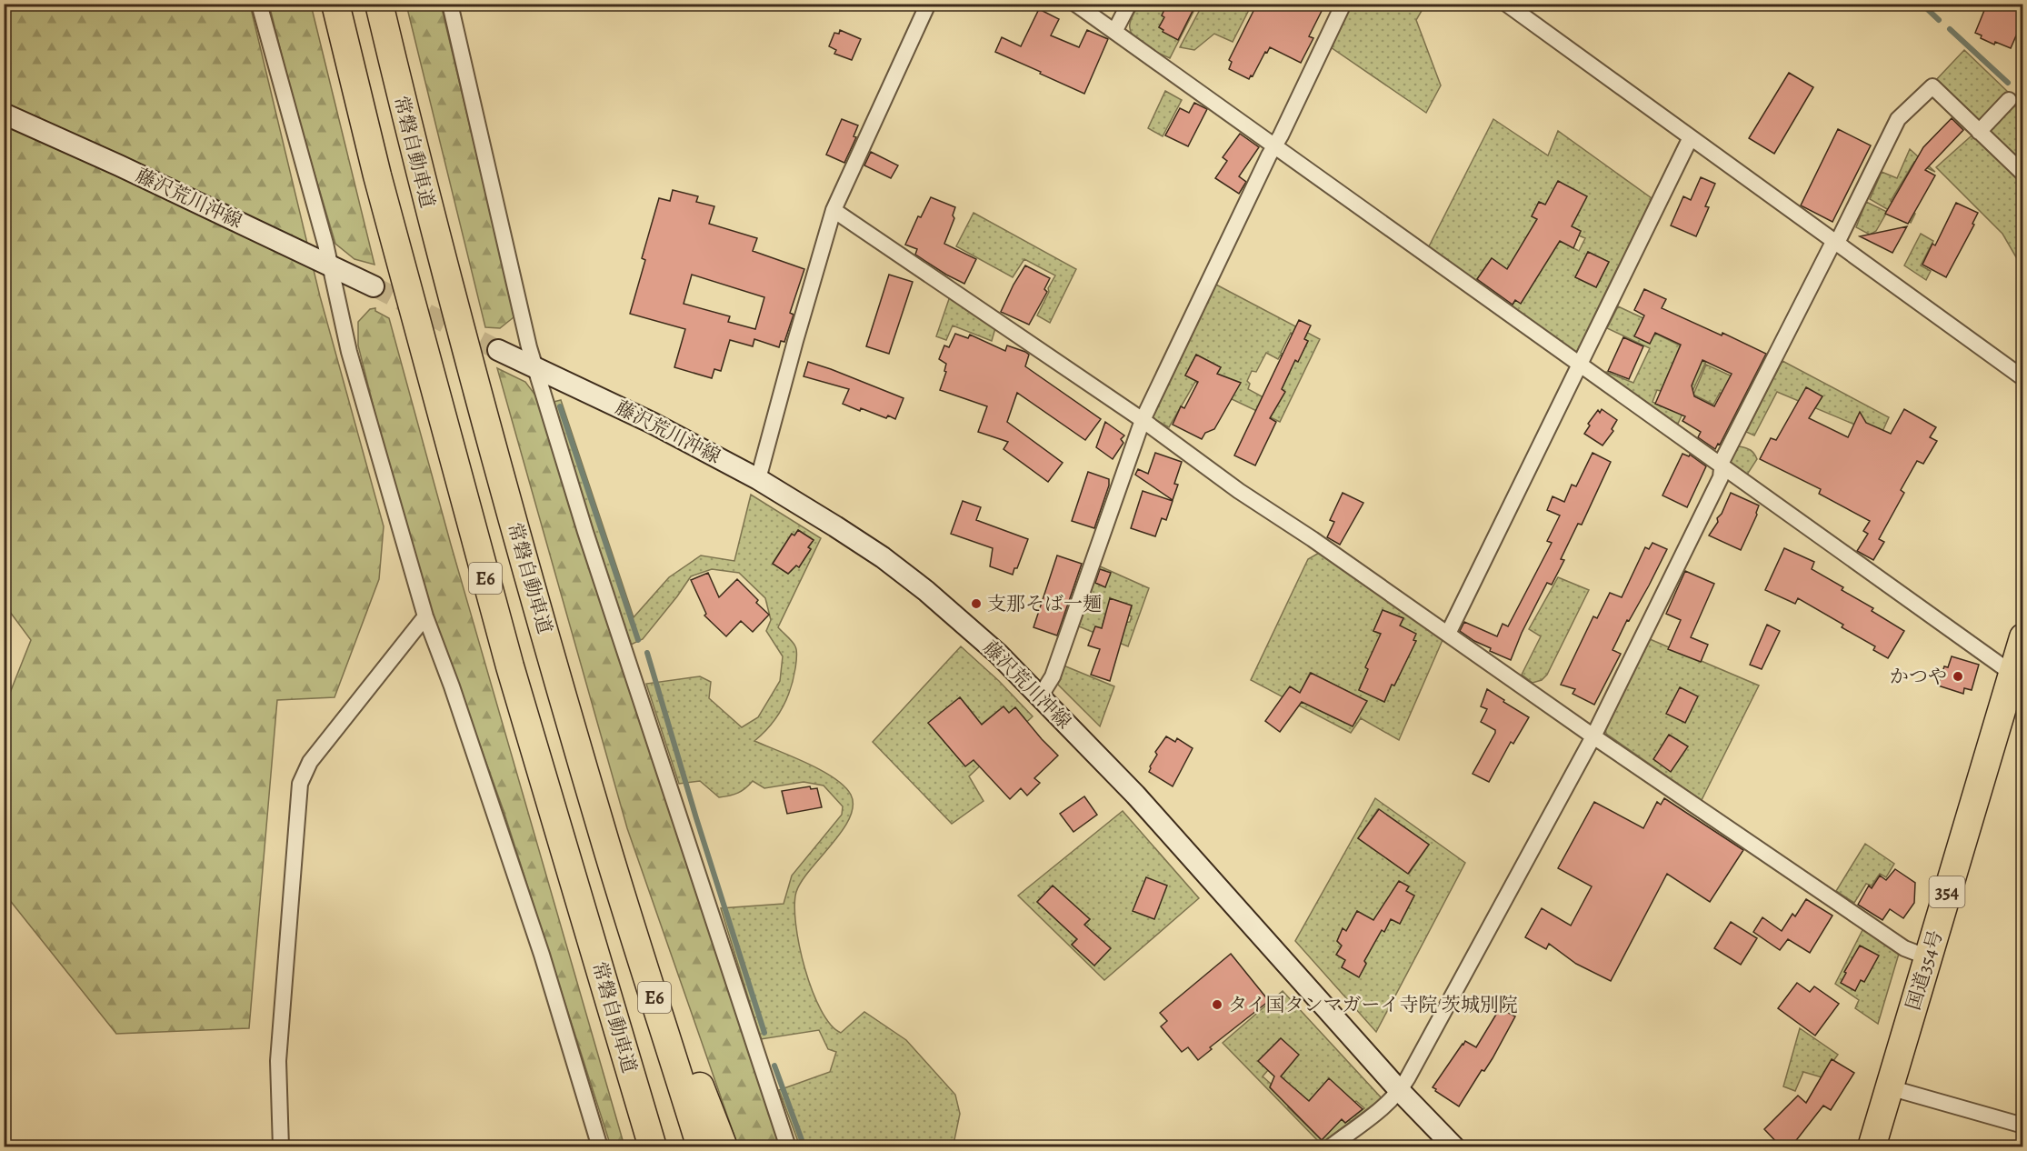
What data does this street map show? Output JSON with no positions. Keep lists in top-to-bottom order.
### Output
{
  "streets": {
    "highway": [
      "常磐自動車道",
      "E6",
      "354",
      "国道354号"
    ],
    "main road": ["藤沢荒川沖線"]
  },
  "places": ["支那そば一麺", "かつや", "タイ国タンマガーイ寺院 茨城別院"]
}
